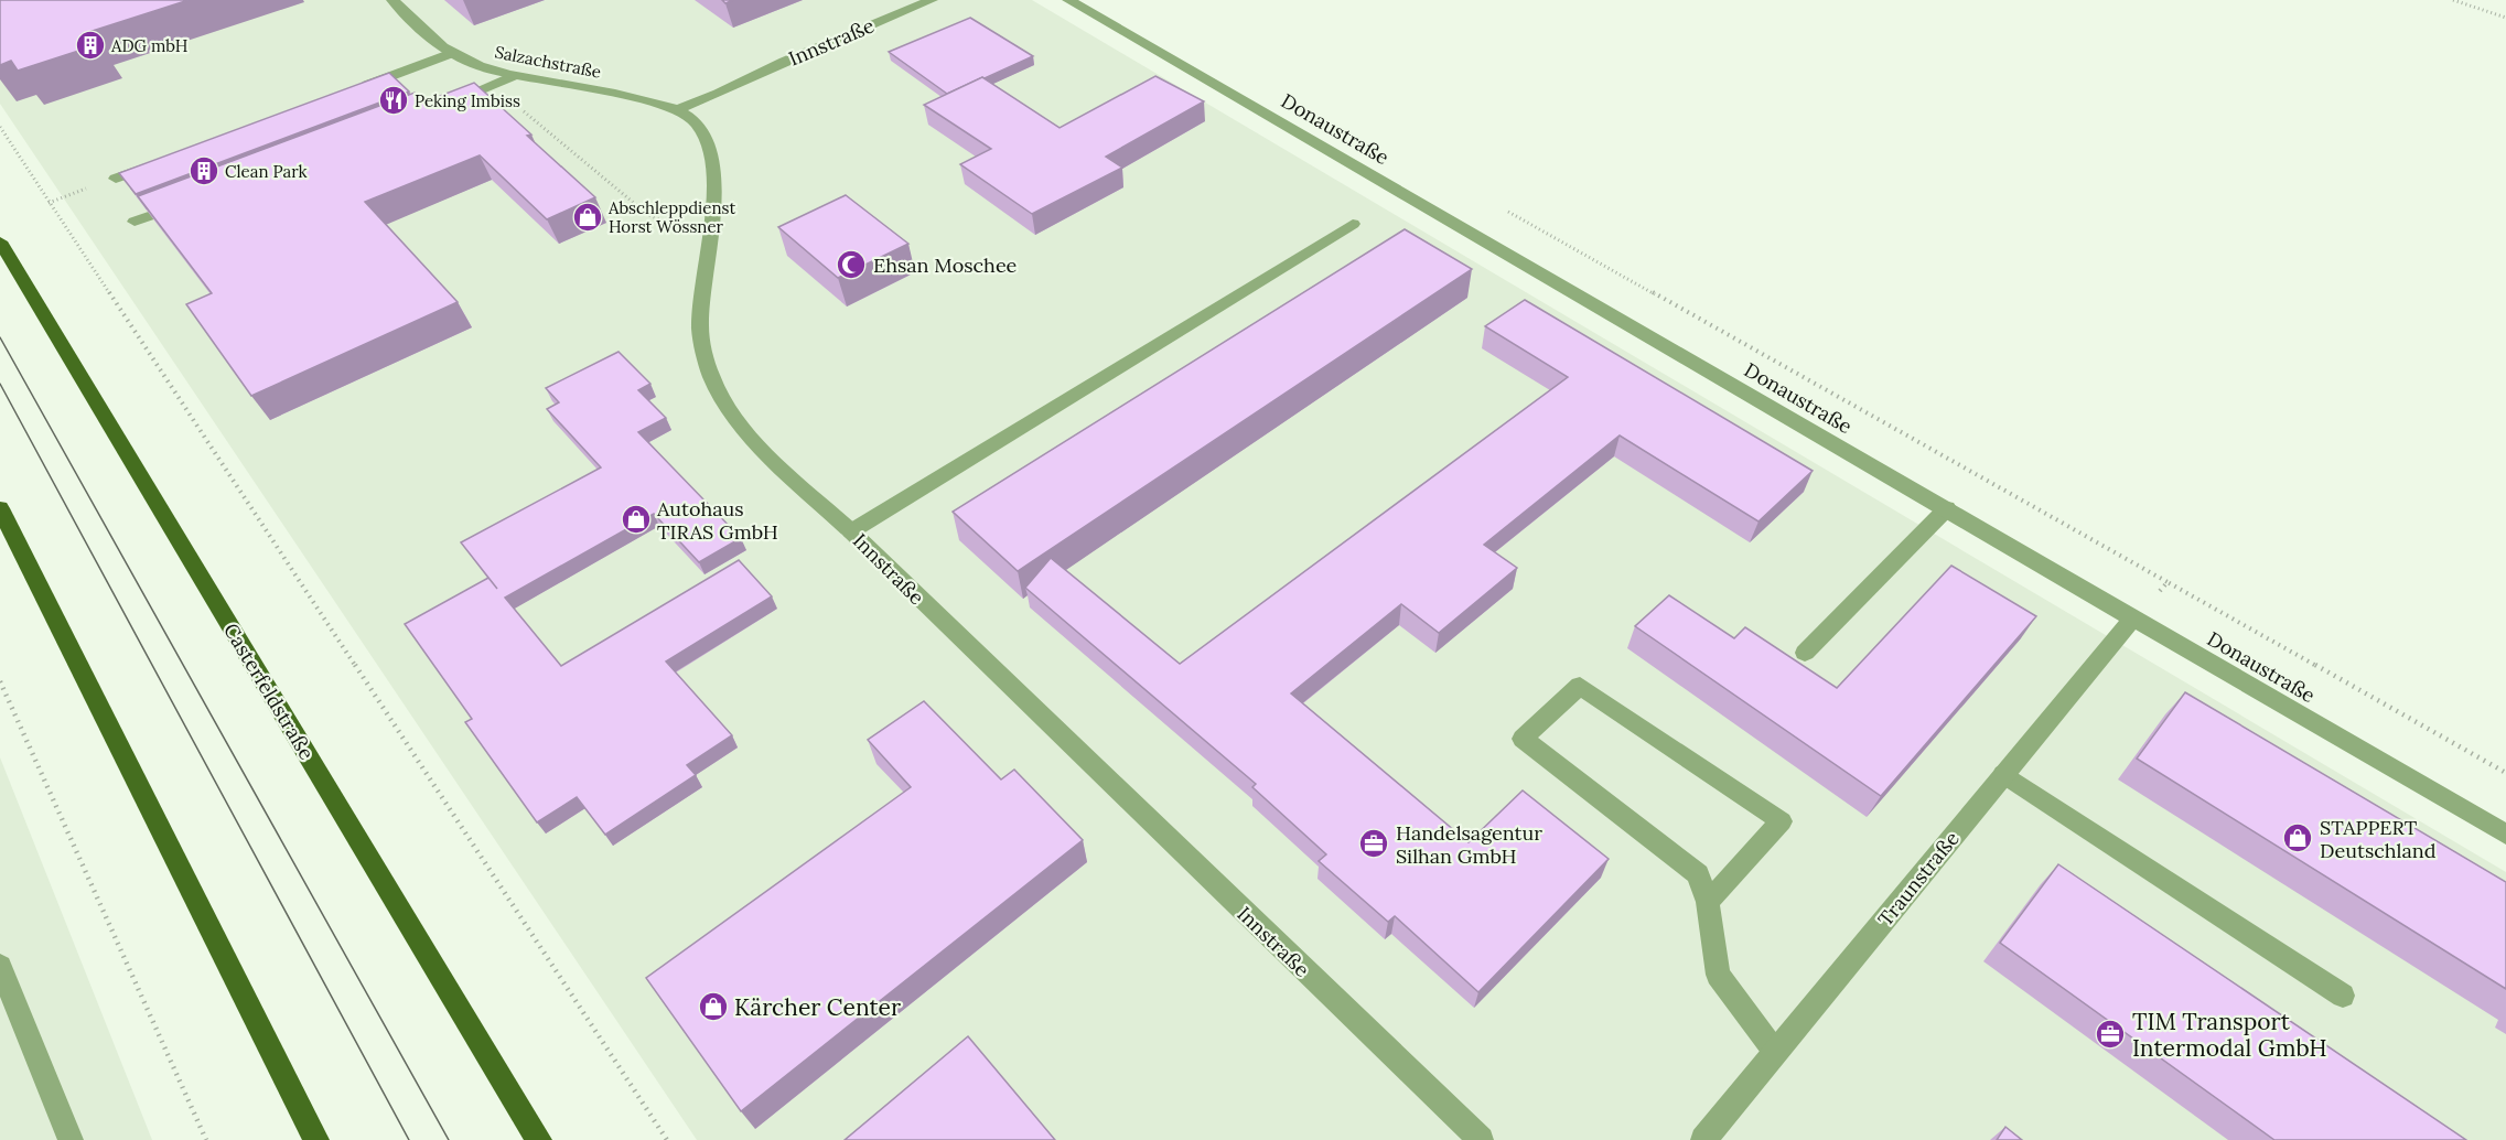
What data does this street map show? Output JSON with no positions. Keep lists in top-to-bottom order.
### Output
{
  "streets": {
    "main road": ["Casterfeldstraße"],
    "street": [
      "Innstraße",
      "Salzachstraße",
      "Donaustraße",
      "Traunstraße"
    ]
  },
  "crossings": [
    ["Innstraße", "Salzachstraße"],
    ["Donaustraße", "Traunstraße"]
  ],
  "places": {
    "building": ["ADG mbH", "Clean Park"],
    "restaurant": ["Peking Imbiss"],
    "shop": [
      "Abschleppdienst Horst Wössner",
      "Autohaus TIRAS GmbH",
      "STAPPERT Deutschland",
      "Kärcher Center"
    ],
    "mosque": ["Ehsan Moschee"],
    "office": ["Handelsagentur Silhan GmbH", "TIM Transport Intermodal GmbH"]
  }
}
